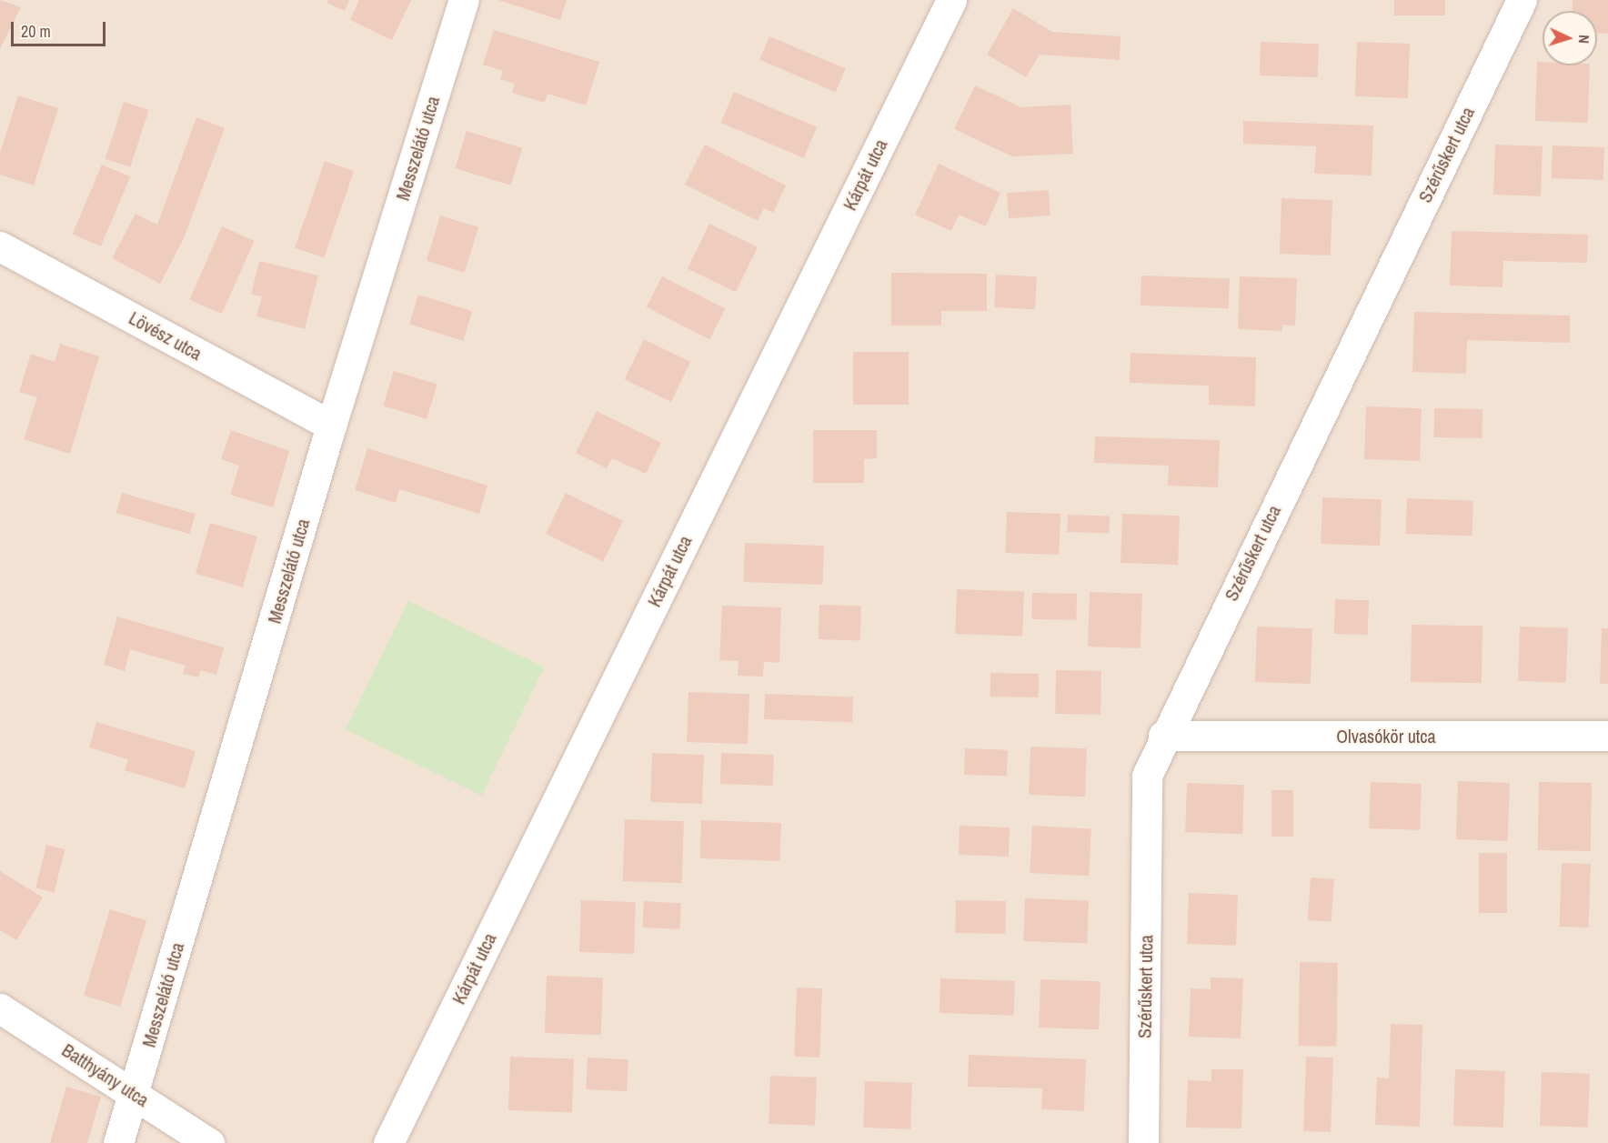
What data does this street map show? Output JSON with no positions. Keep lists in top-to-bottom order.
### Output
{
  "streets": {
    "street": [
      "Messzelátó utca",
      "Szérűskert utca",
      "Kárpát utca",
      "Lövész utca",
      "Olvasókör utca",
      "Batthyány utca"
    ]
  },
  "crossings": [
    ["Messzelátó utca", "Lövész utca"],
    ["Messzelátó utca", "Batthyány utca"],
    ["Szérűskert utca", "Olvasókör utca"]
  ],
  "scale_bar": "20 m",
  "north": "right"
}
